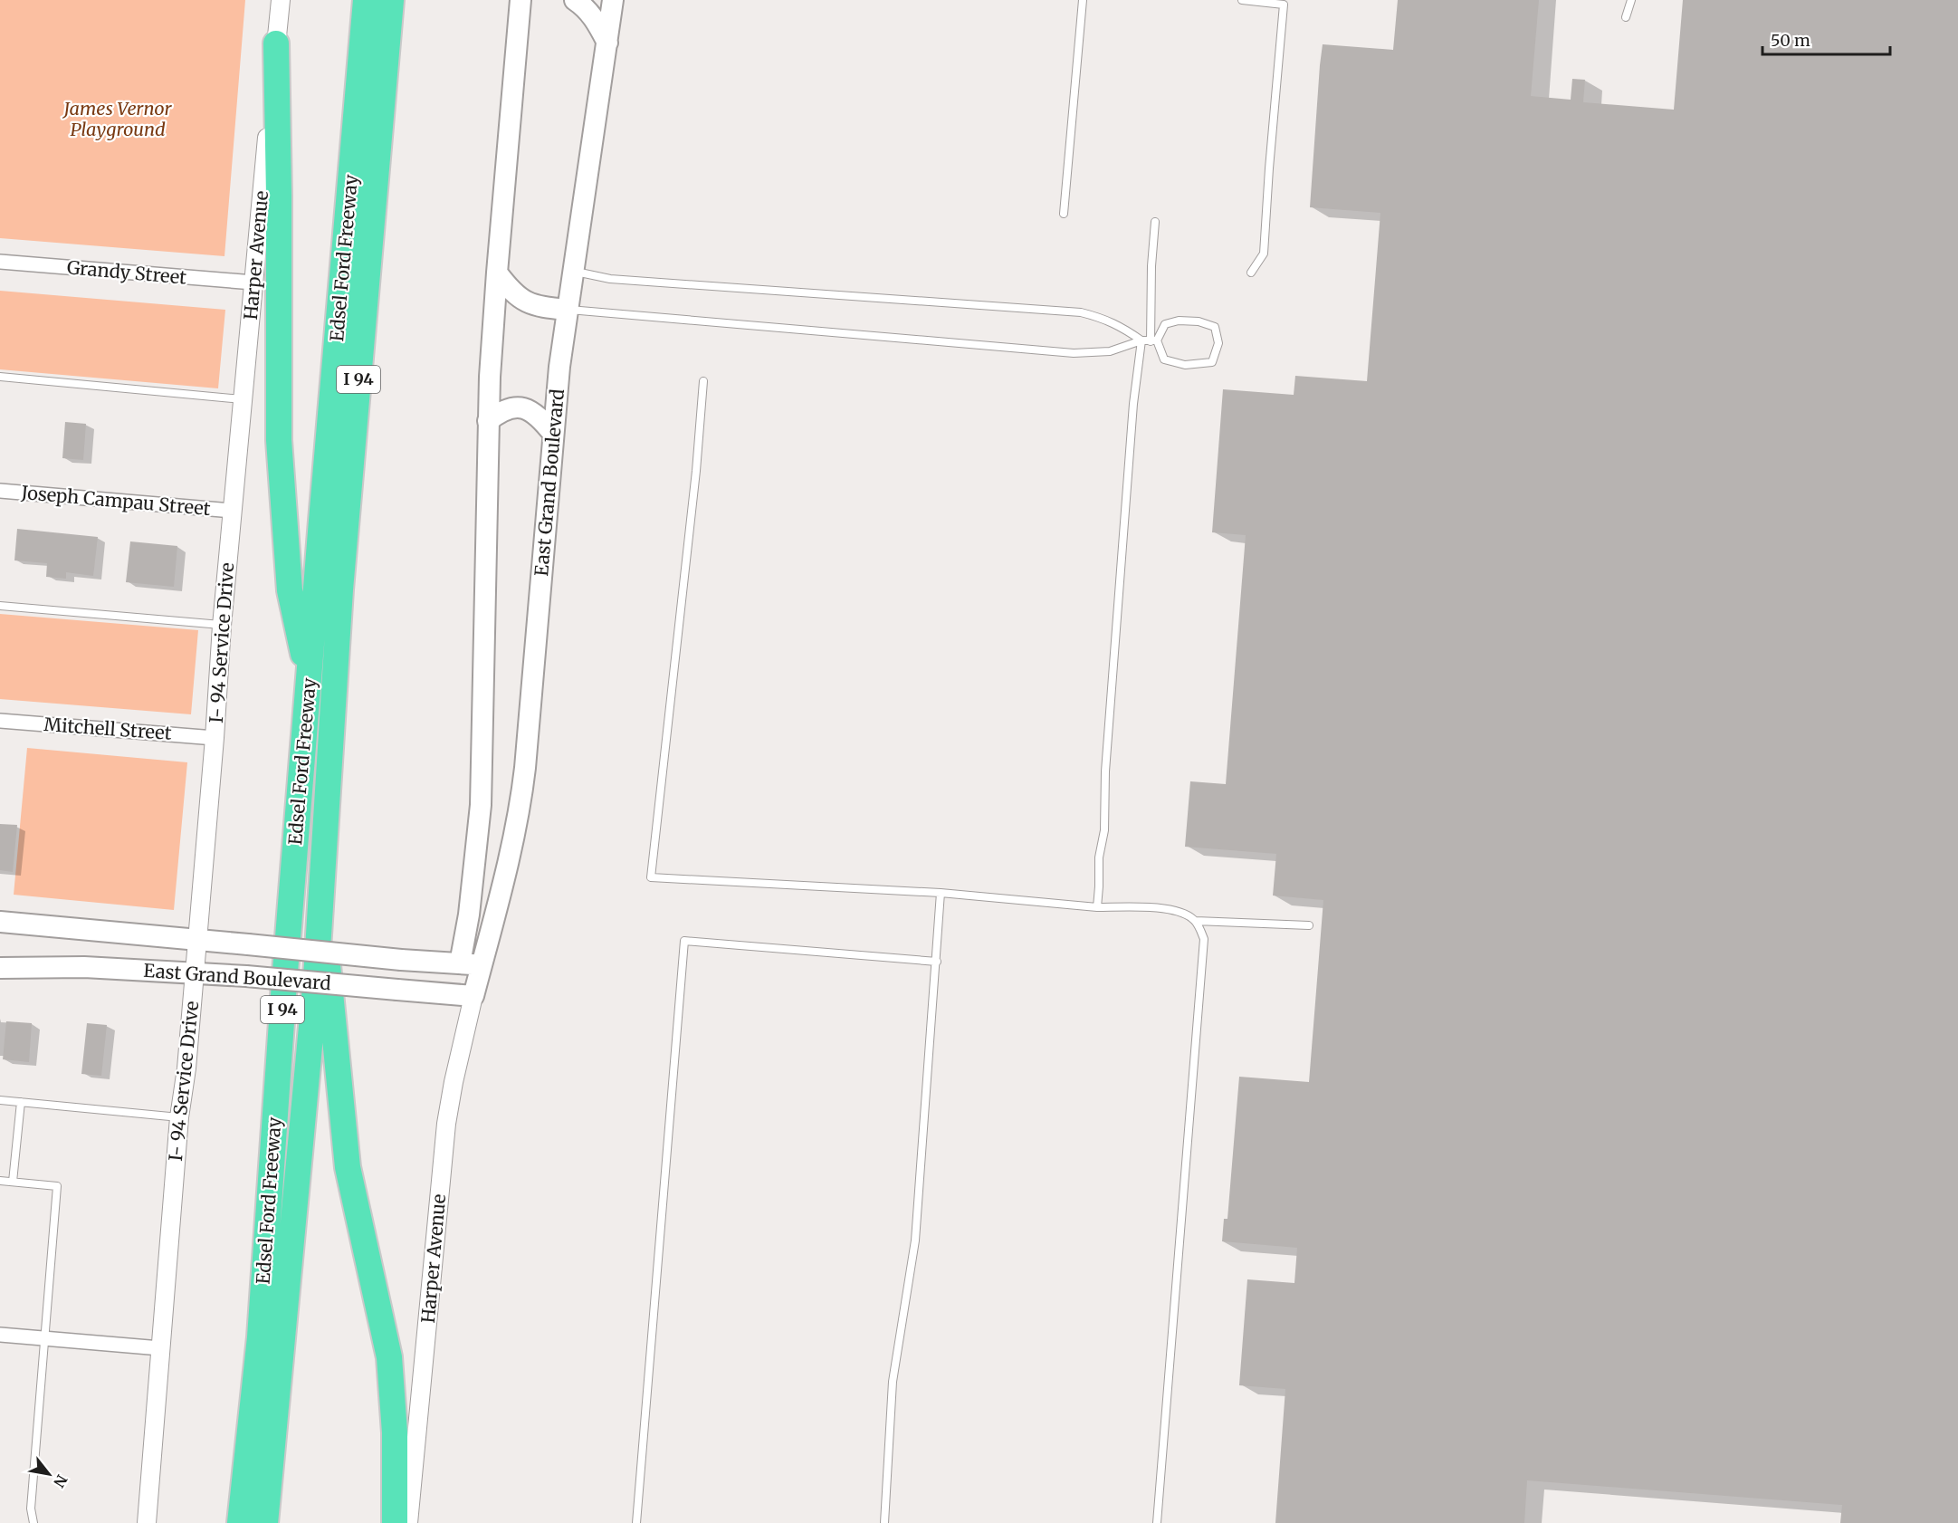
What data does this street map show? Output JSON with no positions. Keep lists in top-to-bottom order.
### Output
{
  "streets": {
    "highway": ["Edsel Ford Freeway", "I 94"],
    "main road": ["East Grand Boulevard"],
    "street": [
      "Harper Avenue",
      "Grandy Street",
      "Joseph Campau Street",
      "I- 94 Service Drive",
      "Mitchell Street"
    ]
  },
  "crossings": [
    ["Harper Avenue", "Grandy Street"],
    ["Harper Avenue", "East Grand Boulevard"],
    ["Harper Avenue", "Joseph Campau Street"],
    ["Harper Avenue", "I- 94 Service Drive"],
    ["East Grand Boulevard", "I- 94 Service Drive"],
    ["Joseph Campau Street", "I- 94 Service Drive"],
    ["I- 94 Service Drive", "Mitchell Street"]
  ],
  "parks": ["James Vernor Playground"],
  "scale_bar": "50 m",
  "north": "bottom right"
}
